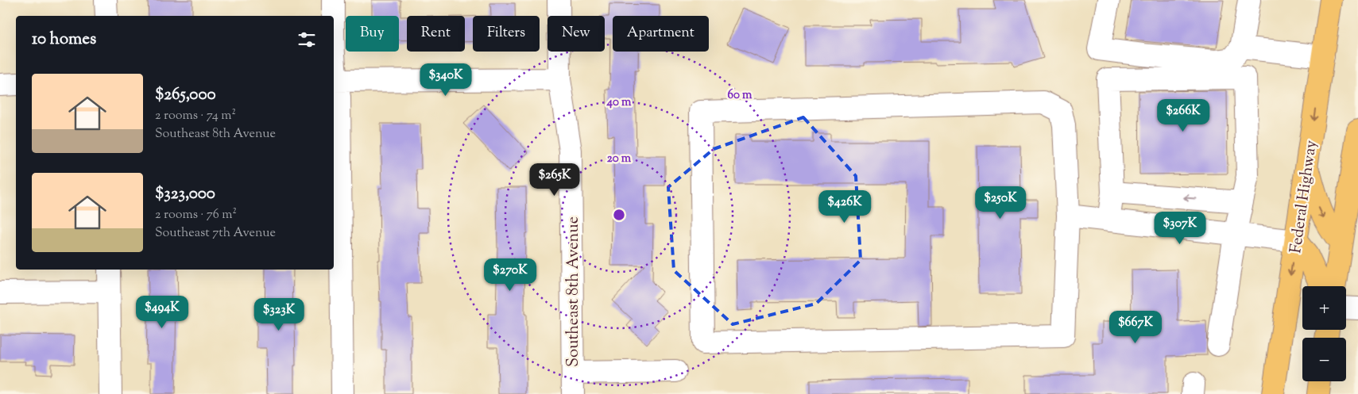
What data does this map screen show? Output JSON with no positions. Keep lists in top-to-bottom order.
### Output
{
  "streets": {
    "main road": ["Federal Highway"],
    "street": ["Southeast 8th Avenue"]
  },
  "page": {
    "chip": [
      "Buy",
      "Rent",
      "Filters",
      "New",
      "Apartment"
    ],
    "heading": "10 homes",
    "price": [
      "$340K",
      "$266K",
      "$265K",
      "$250K",
      "$426K",
      "$307K",
      "$270K",
      "$494K",
      "$323K",
      "$667K"
    ],
    "list": [
      {
        "name": "$265,000",
        "note": "2 rooms · 74 m² · Southeast 8th Avenue"
      },
      {
        "name": "$323,000",
        "note": "2 rooms · 76 m² · Southeast 7th Avenue"
      }
    ],
    "map_buttons": ["+", "−"]
  },
  "rings": ["60 m", "40 m", "20 m"]
}
